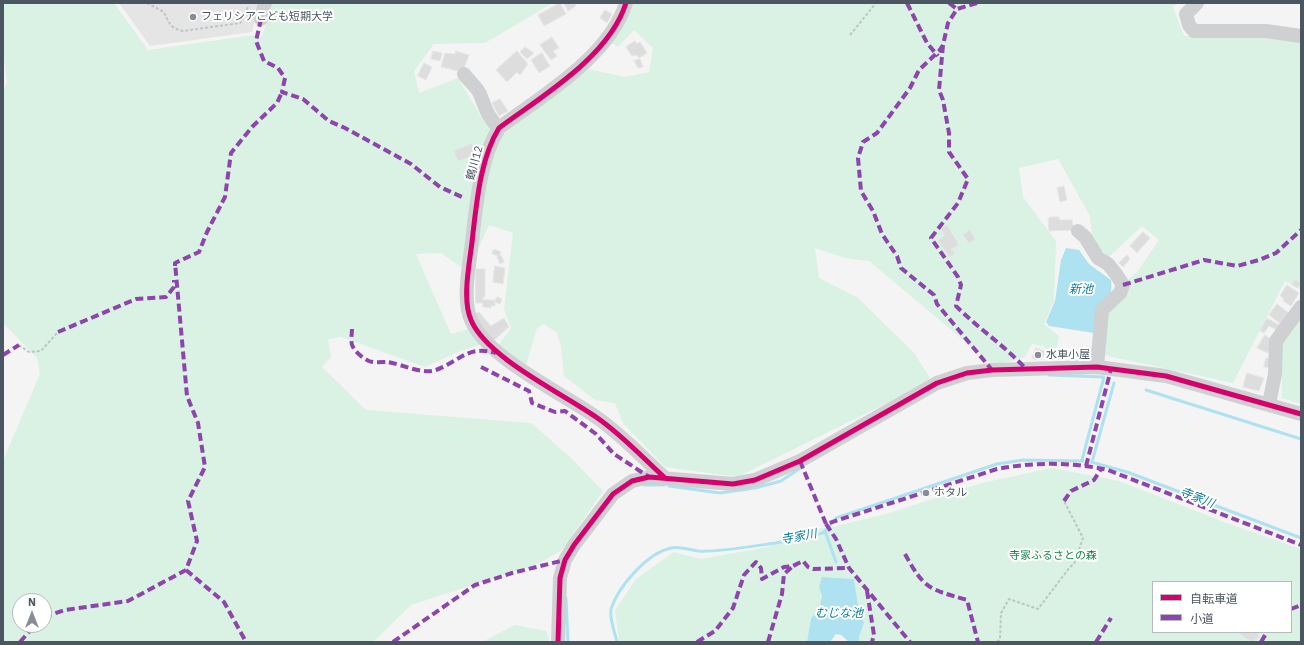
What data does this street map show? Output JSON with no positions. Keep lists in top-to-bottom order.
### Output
{
  "streets": {
    "street": ["鶴川12"]
  },
  "water": ["新池", "寺家川", "むじな池"],
  "parks": ["寺家ふるさとの森"],
  "places": ["フェリシアこども短期大学", "水車小屋", "ホタル"],
  "legend": ["自転車道", "小道"],
  "north": "top"
}
